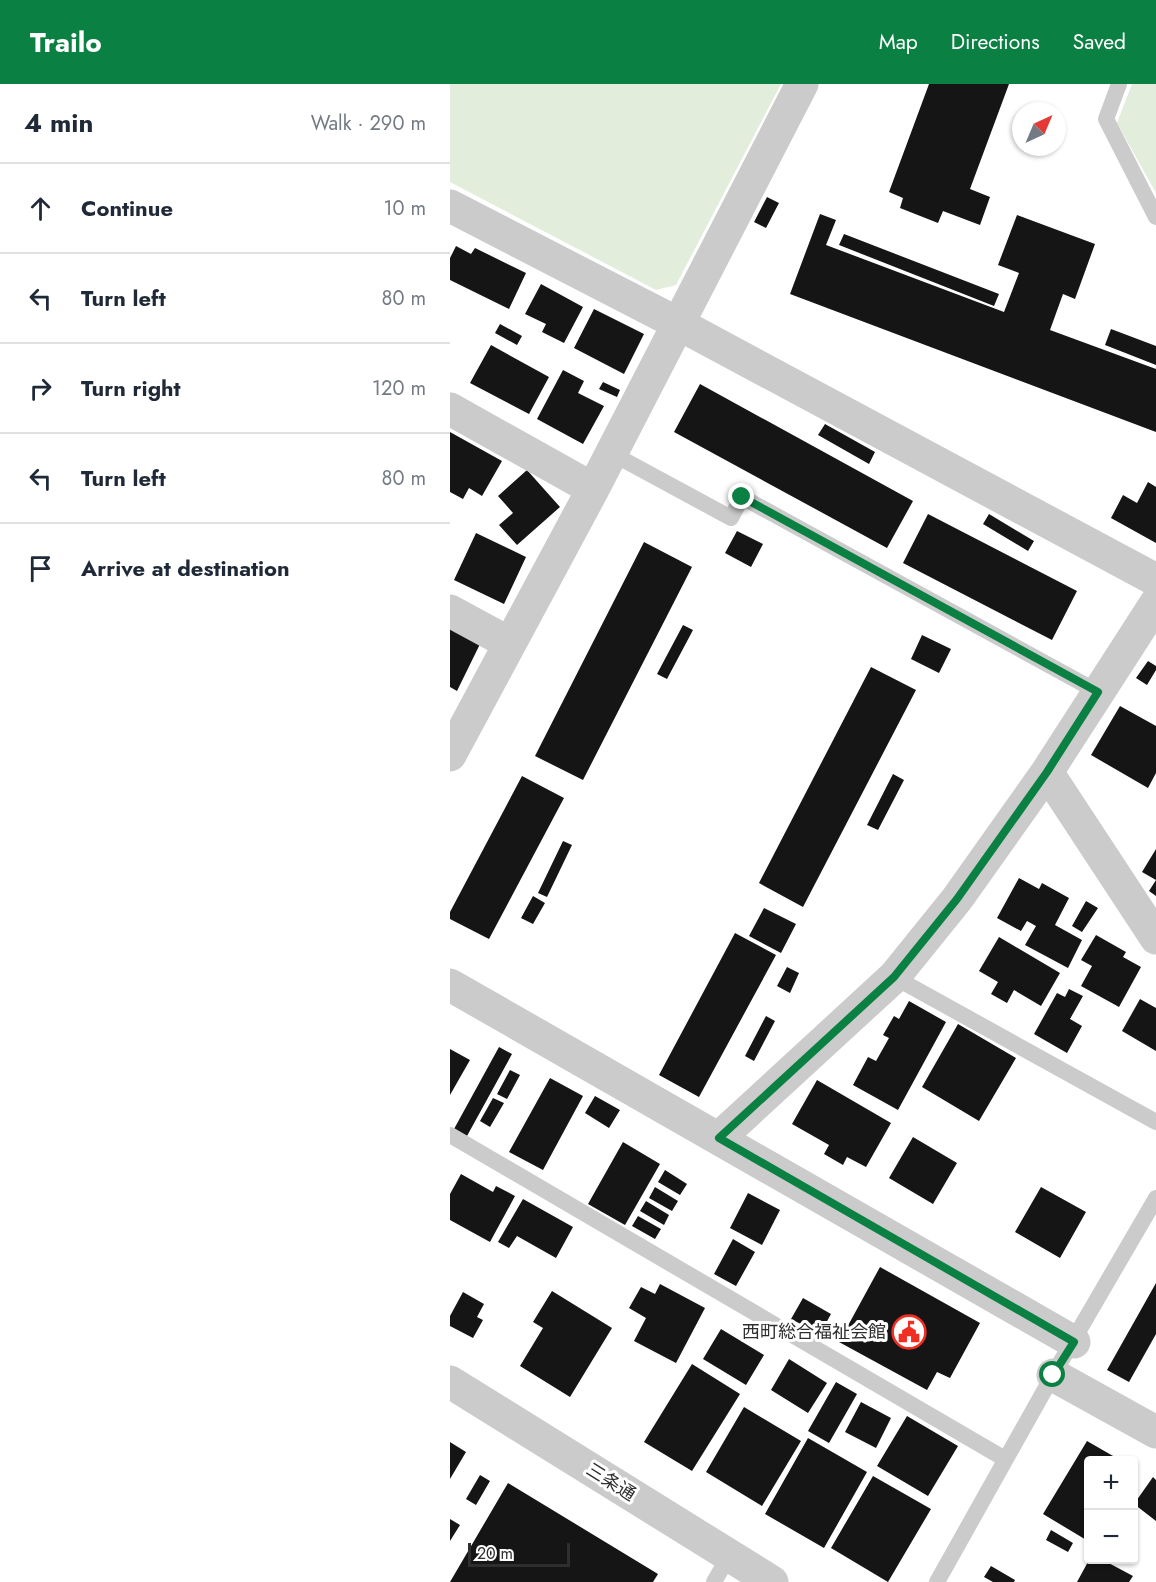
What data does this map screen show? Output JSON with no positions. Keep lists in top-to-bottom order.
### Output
{
  "streets": {
    "street": ["三条通"]
  },
  "places": {
    "public building": ["西町総合福祉会館"]
  },
  "scale_bar": "20 m",
  "north": "top right",
  "page": {
    "header": "Trailo",
    "nav": ["Map", "Directions", "Saved"],
    "heading": ["4 min", "Walk · 290 m"],
    "list": [
      ["Continue", "10 m"],
      ["Turn left", "80 m"],
      ["Turn right", "120 m"],
      ["Turn left", "80 m"],
      "Arrive at destination"
    ],
    "map_buttons": ["+", "−"],
    "scale": "20 m"
  }
}
